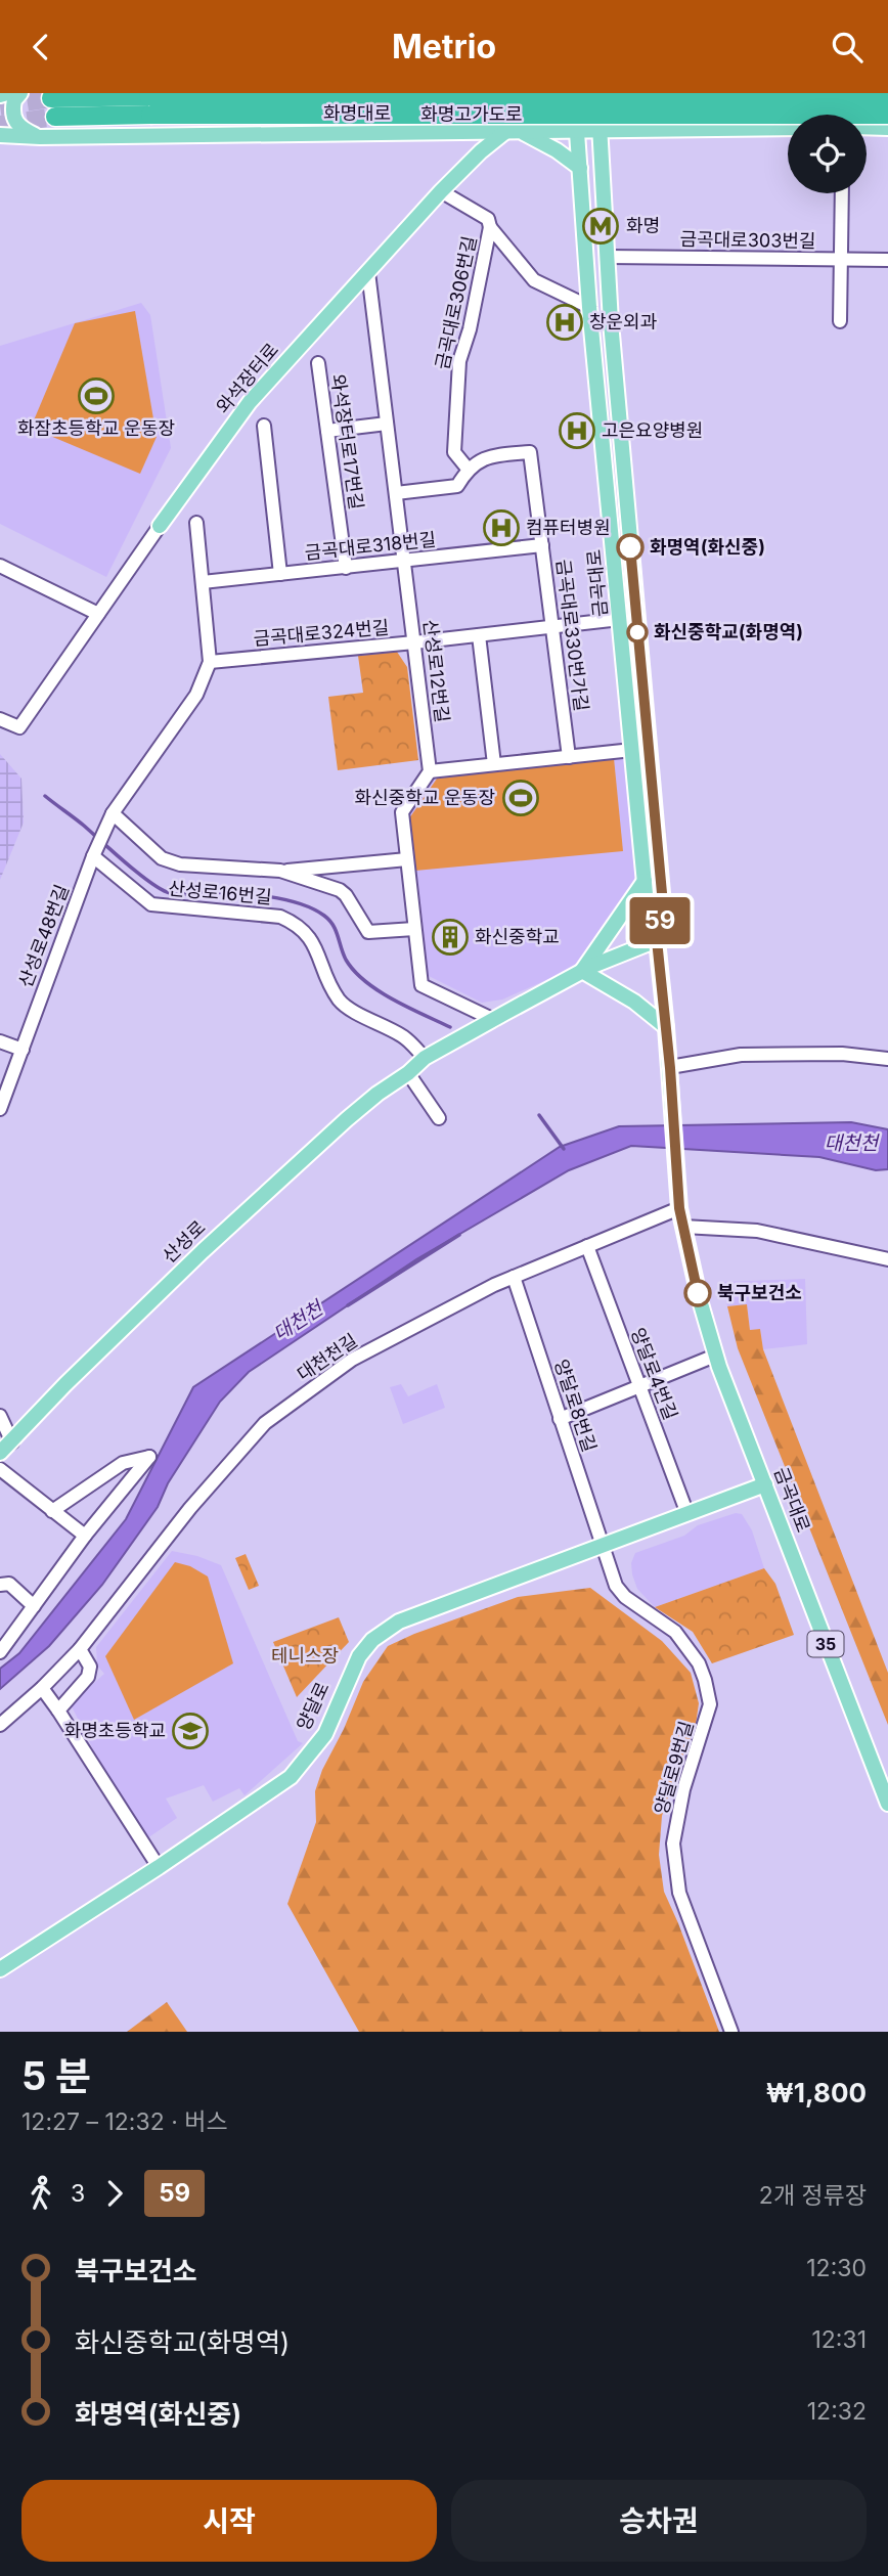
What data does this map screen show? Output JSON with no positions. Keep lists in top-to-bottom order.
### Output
{
  "streets": {
    "highway": ["화명고가도로"],
    "main road": [
      "화명대로",
      "와석장터로",
      "금곡대로",
      "산성로",
      "35",
      "양달로"
    ],
    "street": [
      "금곡대로303번길",
      "금곡대로306번길",
      "와석장터로17번길",
      "금곡대로318번길",
      "금곡대로324번길",
      "금곡대로330번가길",
      "산성로12번길",
      "산성로16번길",
      "산성로48번길",
      "대천천길",
      "양달로4번길",
      "양달로8번길",
      "양달로9번길"
    ]
  },
  "crossings": [
    ["화명대로", "와석장터로"],
    ["화명대로", "금곡대로"],
    ["금곡대로303번길", "금곡대로"],
    ["금곡대로306번길", "금곡대로"],
    ["금곡대로306번길", "금곡대로330번가길"],
    ["와석장터로", "금곡대로"],
    ["와석장터로", "산성로12번길"],
    ["와석장터로17번길", "금곡대로318번길"],
    ["금곡대로318번길", "금곡대로330번가길"],
    ["금곡대로318번길", "산성로12번길"],
    ["금곡대로", "금곡대로324번길"],
    ["금곡대로", "산성로"],
    ["금곡대로", "대천천길"],
    ["금곡대로", "양달로"],
    ["금곡대로324번길", "금곡대로330번가길"],
    ["금곡대로324번길", "산성로12번길"],
    ["금곡대로324번길", "산성로48번길"],
    ["금곡대로330번가길", "산성로12번길"],
    ["산성로16번길", "산성로48번길"],
    ["산성로16번길", "산성로"],
    ["대천천길", "양달로4번길"],
    ["대천천길", "양달로8번길"],
    ["양달로4번길", "양달로"],
    ["양달로8번길", "양달로"],
    ["양달로8번길", "양달로9번길"],
    ["양달로", "양달로9번길"]
  ],
  "water": ["대천천"],
  "parks": ["테니스장"],
  "places": {
    "metro station": ["화명"],
    "hospital": ["창운외과", "고은요양병원", "컴퓨터병원"],
    "sports": ["화잠초등학교 운동장", "화신중학교 운동장"],
    "other": ["화명역(화신중)", "화신중학교(화명역)", "북구보건소"],
    "building": ["화신중학교"],
    "school or university": ["화명초등학교"]
  },
  "lines": ["bus line 59"],
  "page": {
    "header": "Metrio",
    "on_map": "59",
    "heading": ["5 분", "12:27 – 12:32 · 버스", "₩1,800"],
    "legs": ["3", "59", "2개 정류장"],
    "list": [
      {
        "name": "북구보건소",
        "value": "12:30"
      },
      {
        "name": "화신중학교(화명역)",
        "value": "12:31"
      },
      {
        "name": "화명역(화신중)",
        "value": "12:32"
      }
    ],
    "buttons": ["시작", "승차권"]
  }
}
